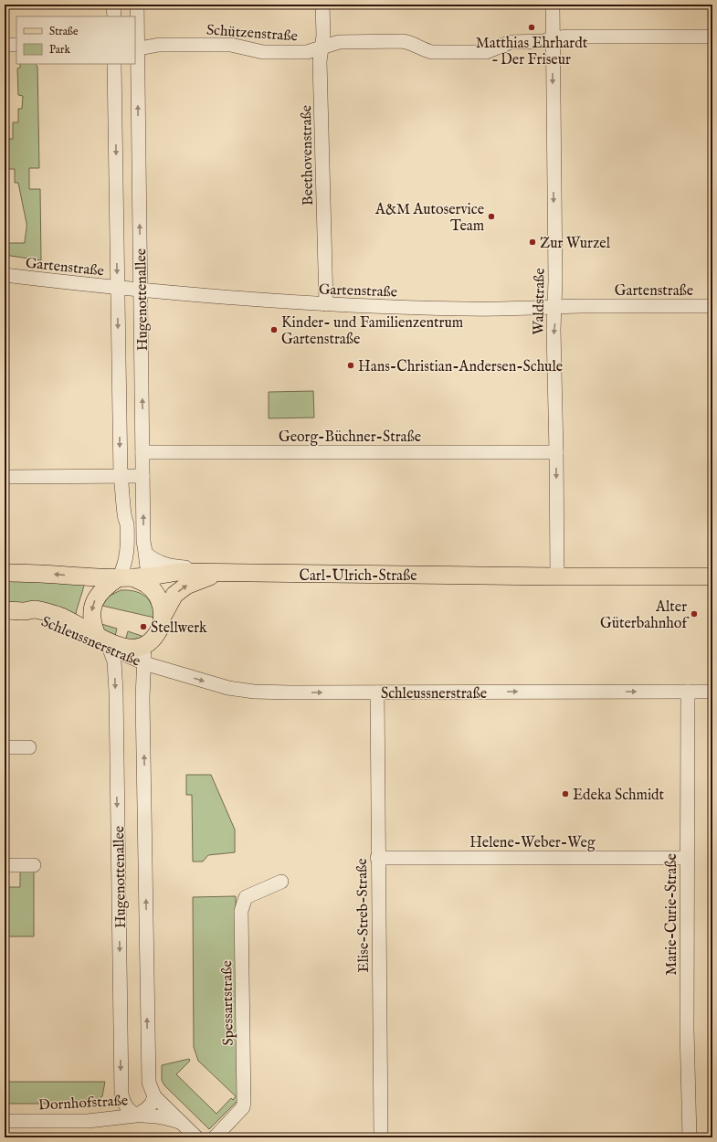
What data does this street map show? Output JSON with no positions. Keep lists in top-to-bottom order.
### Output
{
  "streets": {
    "main road": ["Hugenottenallee", "Carl-Ulrich-Straße", "Schleussnerstraße"],
    "street": [
      "Schützenstraße",
      "Beethovenstraße",
      "Gartenstraße",
      "Waldstraße",
      "Georg-Büchner-Straße",
      "Helene-Weber-Weg",
      "Marie-Curie-Straße",
      "Elise-Streb-Straße",
      "Spessartstraße",
      "Dornhofstraße"
    ]
  },
  "crossings": [
    ["Schützenstraße", "Beethovenstraße"],
    ["Schützenstraße", "Hugenottenallee"],
    ["Schützenstraße", "Waldstraße"],
    ["Beethovenstraße", "Gartenstraße"],
    ["Gartenstraße", "Hugenottenallee"],
    ["Gartenstraße", "Waldstraße"],
    ["Hugenottenallee", "Georg-Büchner-Straße"],
    ["Hugenottenallee", "Carl-Ulrich-Straße"],
    ["Hugenottenallee", "Schleussnerstraße"],
    ["Hugenottenallee", "Dornhofstraße"],
    ["Waldstraße", "Georg-Büchner-Straße"],
    ["Waldstraße", "Carl-Ulrich-Straße"],
    ["Carl-Ulrich-Straße", "Schleussnerstraße"],
    ["Schleussnerstraße", "Marie-Curie-Straße"],
    ["Schleussnerstraße", "Elise-Streb-Straße"],
    ["Helene-Weber-Weg", "Marie-Curie-Straße"],
    ["Helene-Weber-Weg", "Elise-Streb-Straße"]
  ],
  "one_way": ["Waldstraße", "Schleussnerstraße"],
  "places": [
    "Matthias Ehrhardt – Der Friseur",
    "A&M Autoservice Team",
    "Zur Wurzel",
    "Kinder- und Familienzentrum Gartenstraße",
    "Hans-Christian-Andersen-Schule",
    "Alter Güterbahnhof",
    "Stellwerk",
    "Edeka Schmidt"
  ],
  "legend": ["Straße", "Park"]
}
